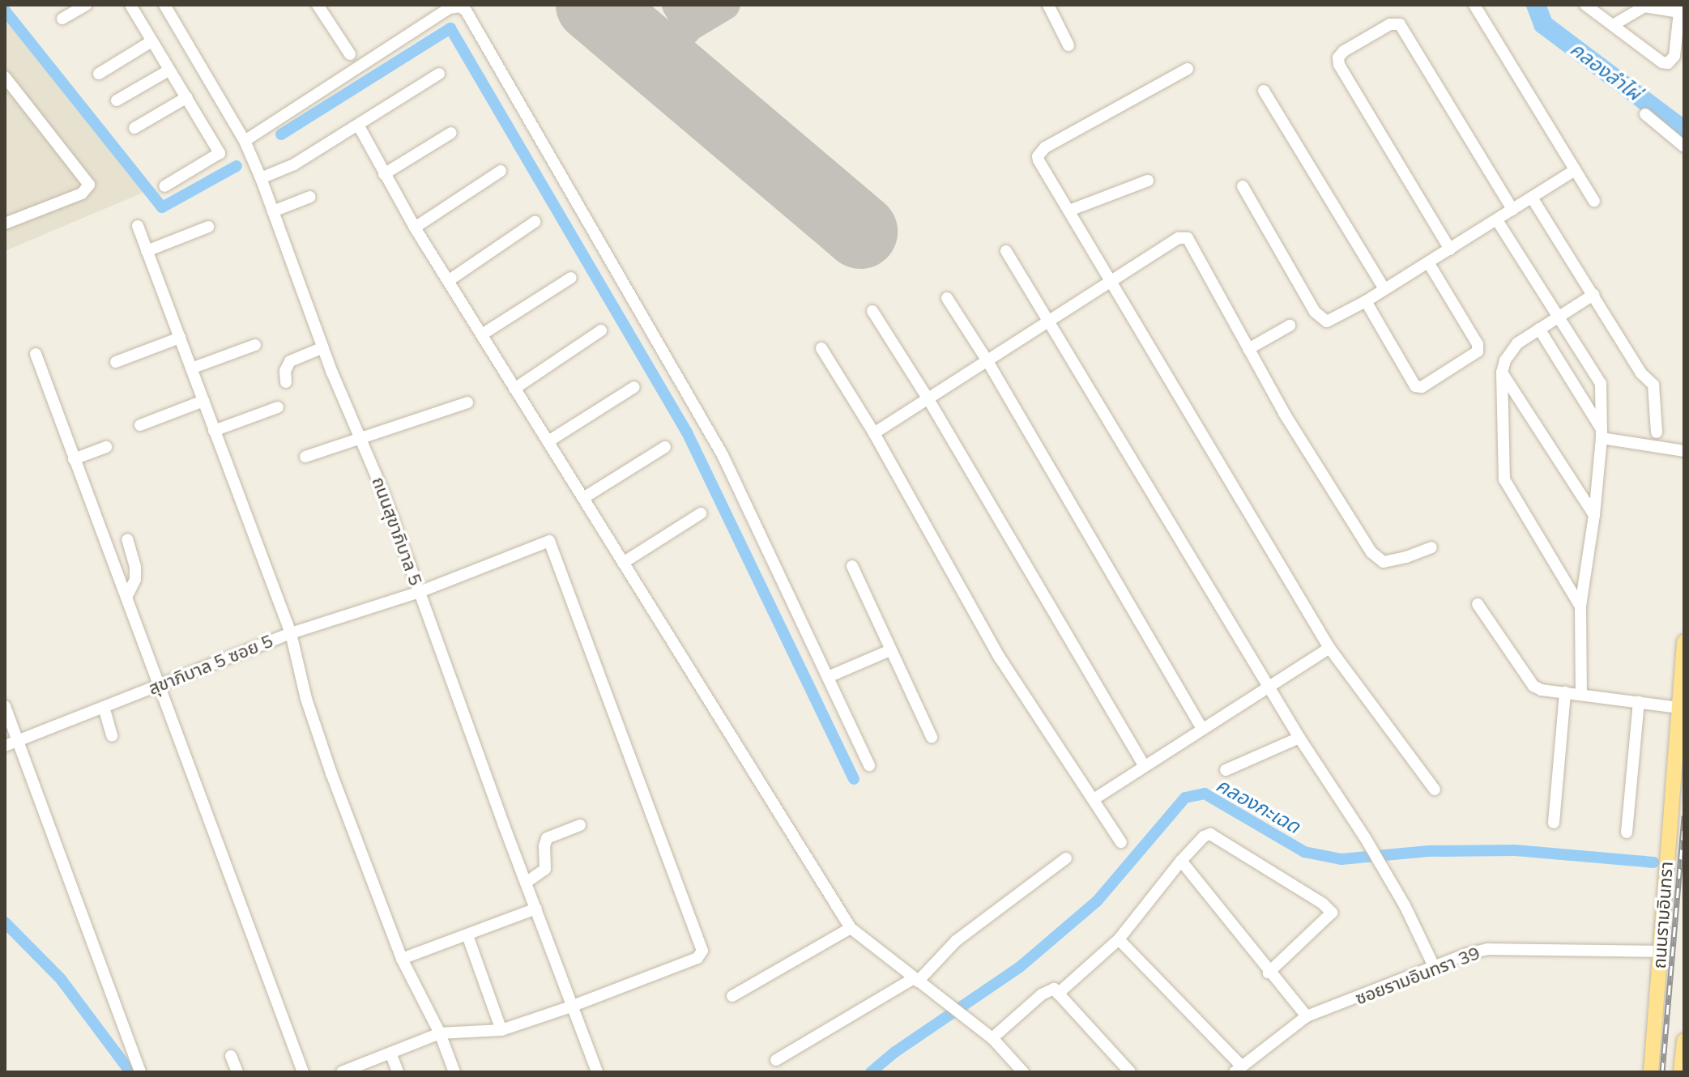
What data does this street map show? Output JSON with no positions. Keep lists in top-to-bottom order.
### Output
{
  "streets": {
    "main road": ["ถนนรามอินทรา"],
    "street": ["ถนนสุขาภิบาล 5", "สุขาภิบาล 5 ซอย 5", "ซอยรามอินทรา 39"]
  },
  "crossings": [
    ["ถนนสุขาภิบาล 5", "สุขาภิบาล 5 ซอย 5"],
    ["ถนนรามอินทรา", "ซอยรามอินทรา 39"]
  ],
  "water": ["คลองลำไผ่", "คลองกะเฉด"]
}
